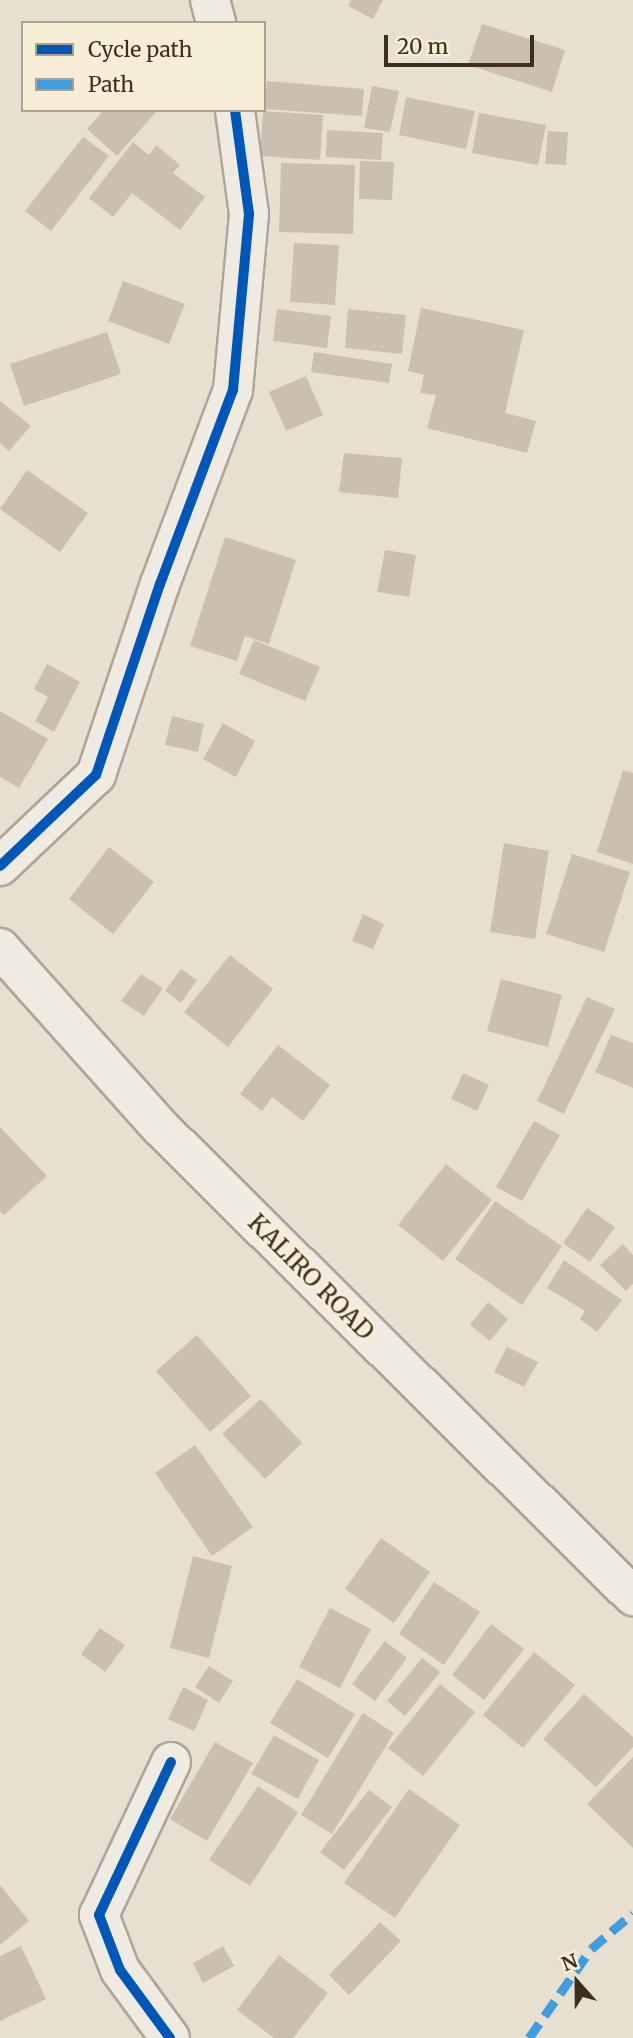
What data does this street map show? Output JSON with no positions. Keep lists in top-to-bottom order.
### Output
{
  "streets": {
    "street": ["KALIRO ROAD"]
  },
  "legend": ["Cycle path", "Path"],
  "scale_bar": "20 m",
  "north": "top"
}
